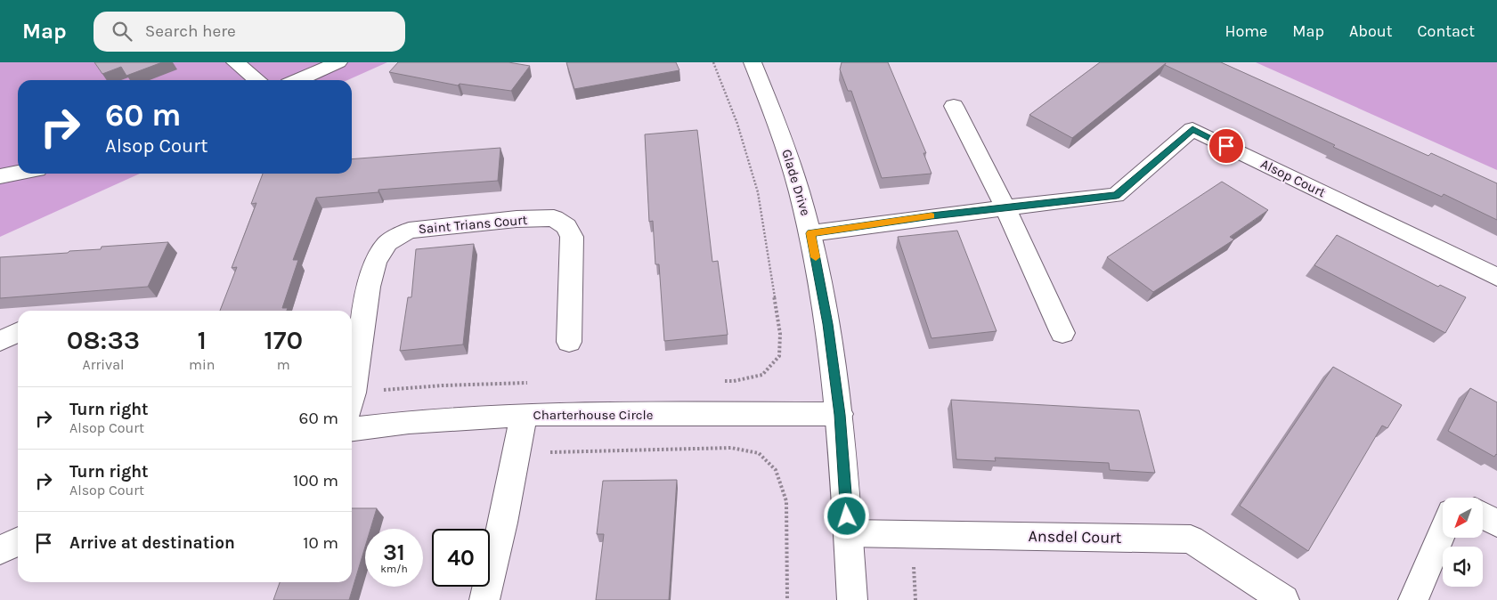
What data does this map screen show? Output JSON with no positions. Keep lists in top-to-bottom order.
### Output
{
  "streets": {
    "street": [
      "Alsop Court",
      "Glade Drive",
      "Saint Trians Court",
      "Charterhouse Circle",
      "Ansdel Court"
    ]
  },
  "crossings": [
    ["Alsop Court", "Glade Drive"],
    ["Glade Drive", "Charterhouse Circle"],
    ["Glade Drive", "Ansdel Court"]
  ],
  "north": "bottom left",
  "page": {
    "header": "Map",
    "search": "Search here",
    "nav": [
      "Home",
      "Map",
      "About",
      "Contact"
    ],
    "turn": ["60 m", "Alsop Court"],
    "eta": [
      "08:33",
      "Arrival",
      "1",
      "min",
      "170",
      "m"
    ],
    "list": [
      {
        "name": "Turn right",
        "note": "Alsop Court",
        "value": "60 m"
      },
      {
        "name": "Turn right",
        "note": "Alsop Court",
        "value": "100 m"
      },
      {
        "name": "Arrive at destination",
        "value": "10 m"
      }
    ],
    "speed": "31 km/h",
    "limit": "40"
  }
}
